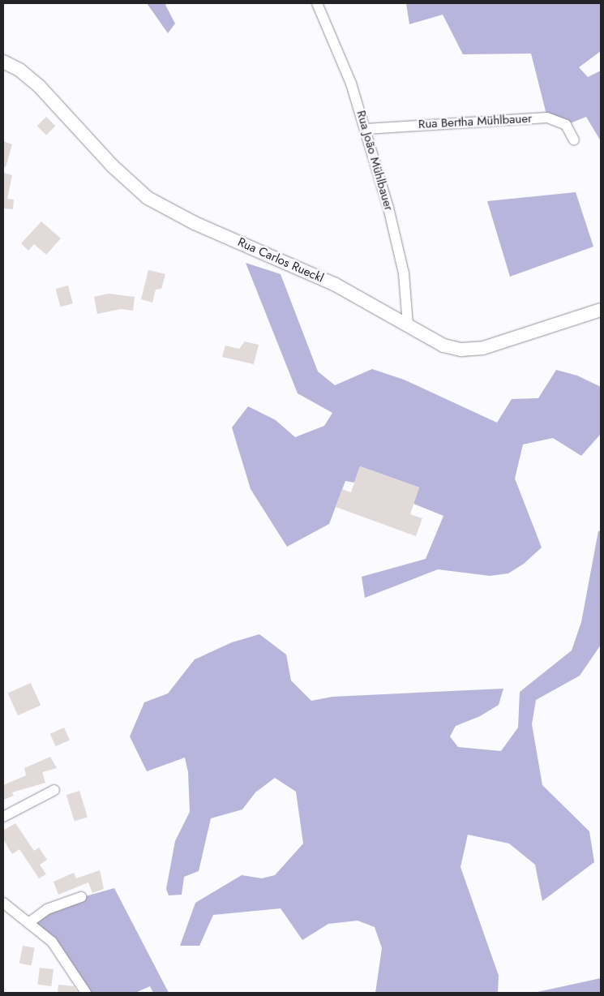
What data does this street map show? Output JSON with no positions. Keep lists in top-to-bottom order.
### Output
{
  "streets": {
    "street": ["Rua Bertha Mühlbauer", "Rua João Mühlbauer", "Rua Carlos Rueckl"]
  },
  "crossings": [
    ["Rua Bertha Mühlbauer", "Rua João Mühlbauer"],
    ["Rua João Mühlbauer", "Rua Carlos Rueckl"]
  ]
}
